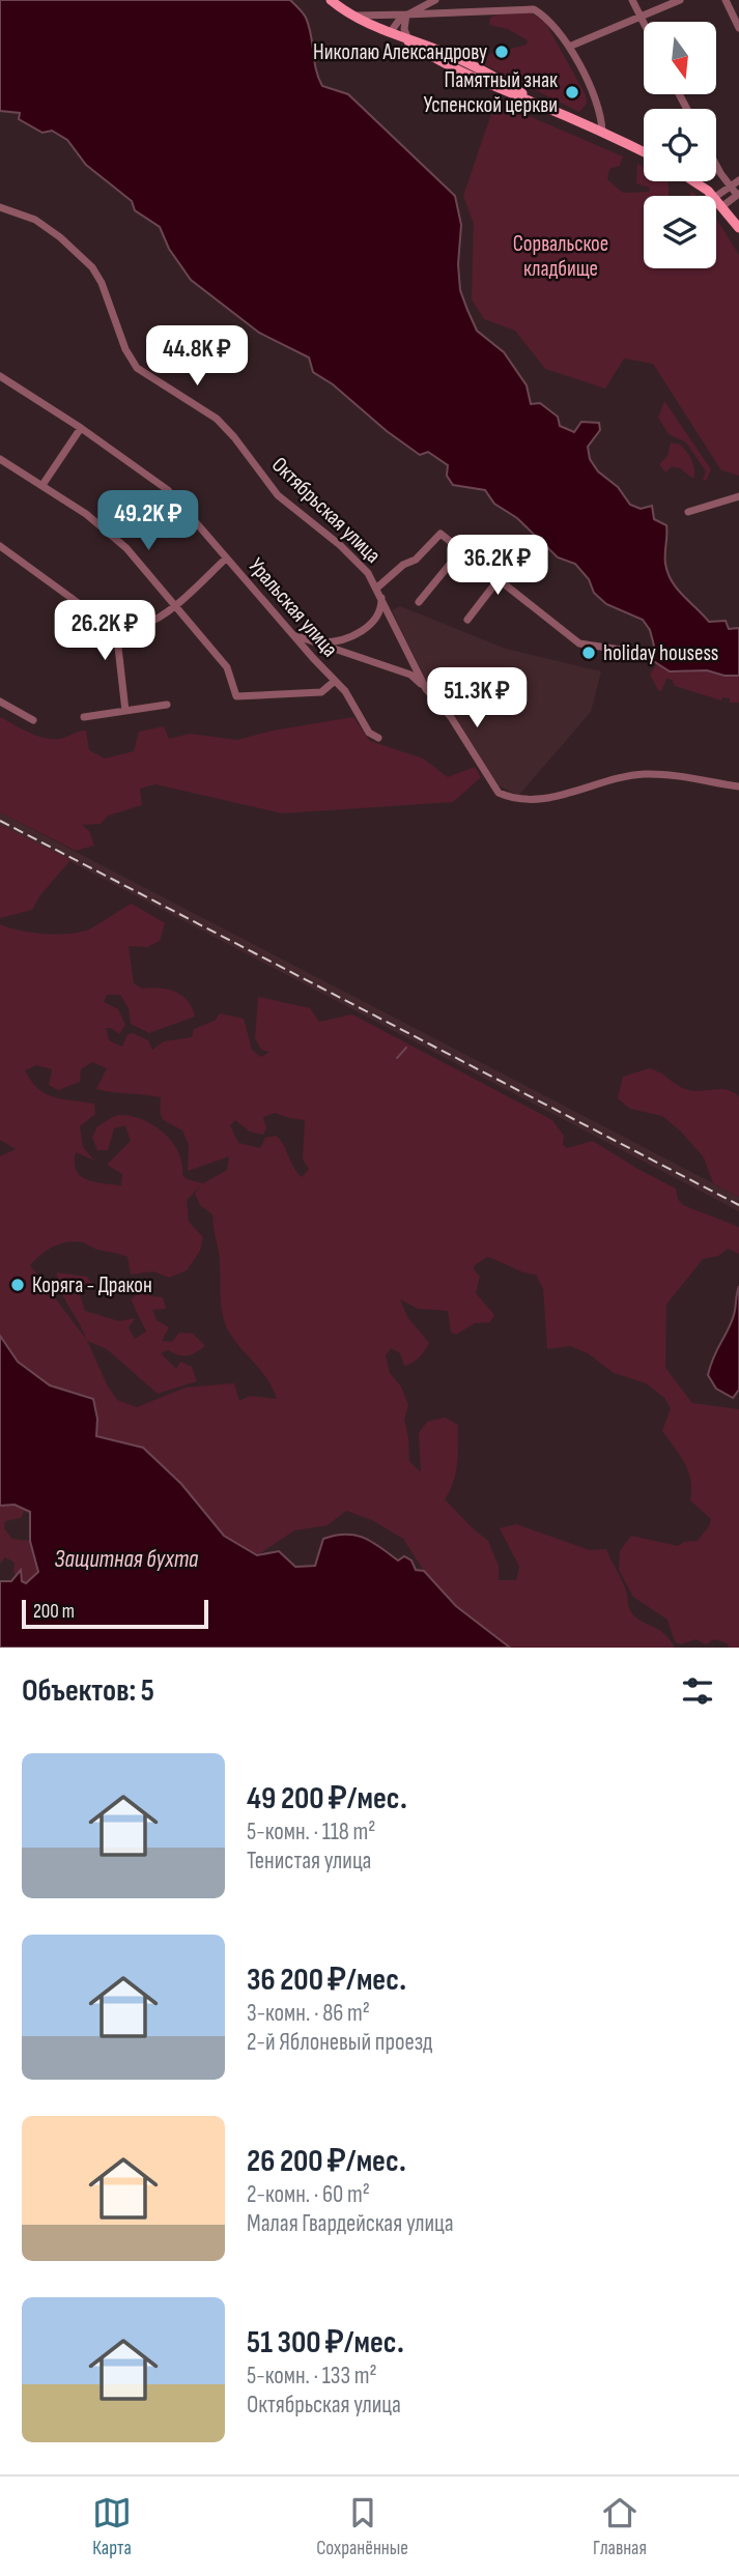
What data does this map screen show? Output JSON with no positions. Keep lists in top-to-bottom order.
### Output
{
  "streets": {
    "street": ["Октябрьская улица", "Уральская улица"]
  },
  "water": ["Защитная бухта"],
  "parks": ["Сорвальское кладбище"],
  "places": [
    "Николаю Александрову",
    "Памятный знак Успенской церкви",
    "holiday housess",
    "Коряга - Дракон"
  ],
  "scale_bar": "200 m",
  "north": "bottom",
  "page": {
    "price": [
      "44.8K ₽",
      "49.2K ₽",
      "36.2K ₽",
      "26.2K ₽",
      "51.3K ₽"
    ],
    "scale": "200 m",
    "heading": "Объектов: 5",
    "list": [
      {
        "name": "49 200 ₽/мес.",
        "note": "5-комн. · 118 m² · Тенистая улица"
      },
      {
        "name": "36 200 ₽/мес.",
        "note": "3-комн. · 86 m² · 2-й Яблоневый проезд"
      },
      {
        "name": "26 200 ₽/мес.",
        "note": "2-комн. · 60 m² · Малая Гвардейская улица"
      },
      {
        "name": "51 300 ₽/мес.",
        "note": "5-комн. · 133 m² · Октябрьская улица"
      }
    ],
    "tabs": ["Карта", "Сохранённые", "Главная"]
  }
}
